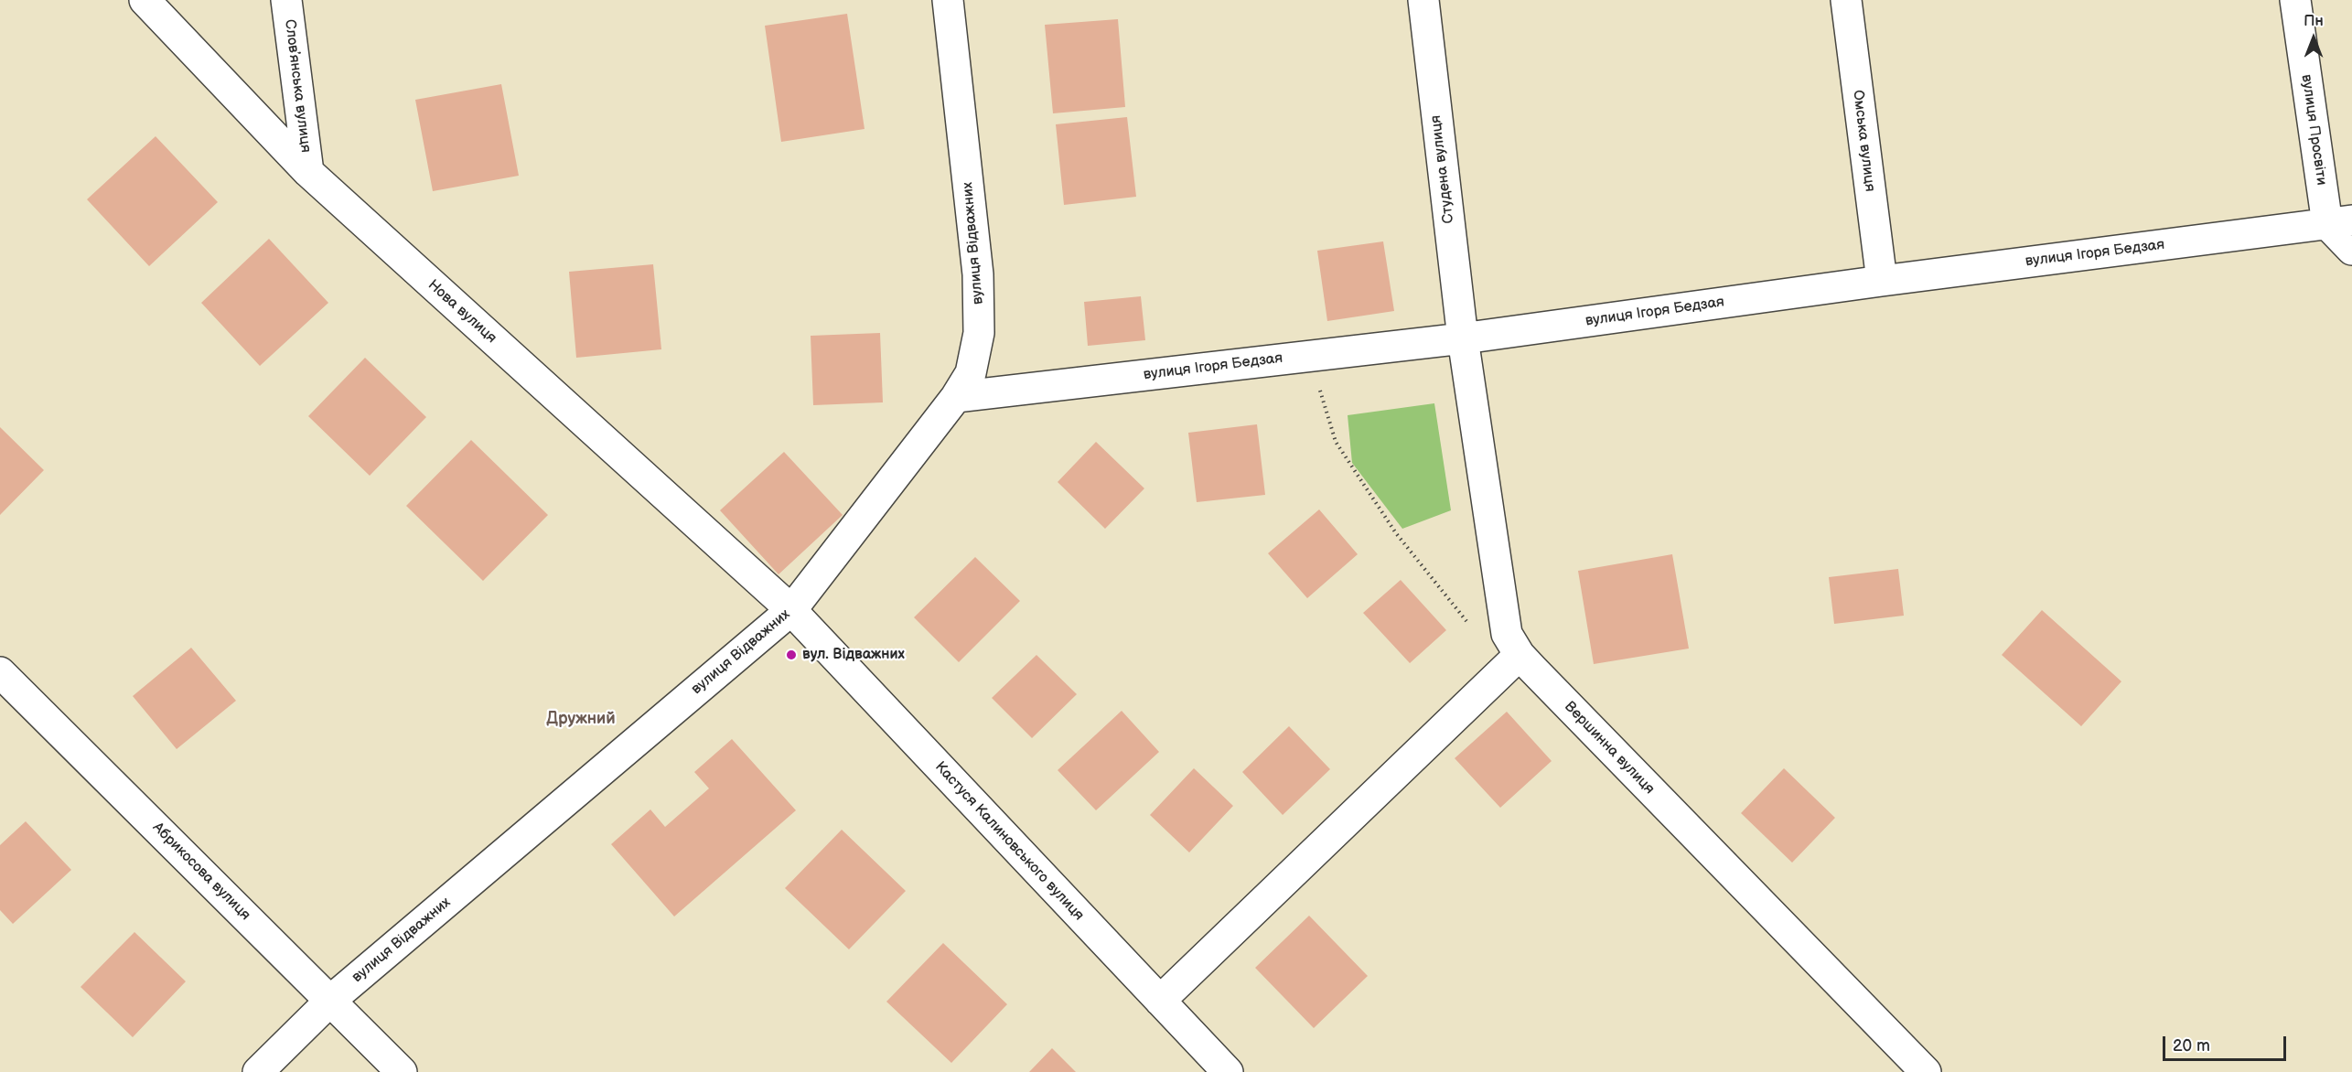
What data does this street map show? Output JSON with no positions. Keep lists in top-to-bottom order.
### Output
{
  "streets": {
    "street": [
      "Словʼянська вулиця",
      "вулиця Просвіти",
      "Омська вулиця",
      "Студена вулиця",
      "вулиця Відважних",
      "вулиця Ігоря Бедзая",
      "Нова вулиця",
      "Вершинна вулиця",
      "Кастуся Калиновського вулиця",
      "Абрикосова вулиця"
    ]
  },
  "crossings": [
    ["Словʼянська вулиця", "Нова вулиця"],
    ["вулиця Просвіти", "вулиця Ігоря Бедзая"],
    ["Омська вулиця", "вулиця Ігоря Бедзая"],
    ["Студена вулиця", "вулиця Ігоря Бедзая"],
    ["Студена вулиця", "Вершинна вулиця"],
    ["вулиця Відважних", "вулиця Ігоря Бедзая"],
    ["вулиця Відважних", "Нова вулиця"],
    ["вулиця Відважних", "Кастуся Калиновського вулиця"],
    ["вулиця Відважних", "Абрикосова вулиця"],
    ["вулиця Ігоря Бедзая", "Вершинна вулиця"],
    ["Нова вулиця", "Кастуся Калиновського вулиця"]
  ],
  "districts": ["Дружний"],
  "places": ["вул. Відважних"],
  "scale_bar": "20 m",
  "north": "top"
}
